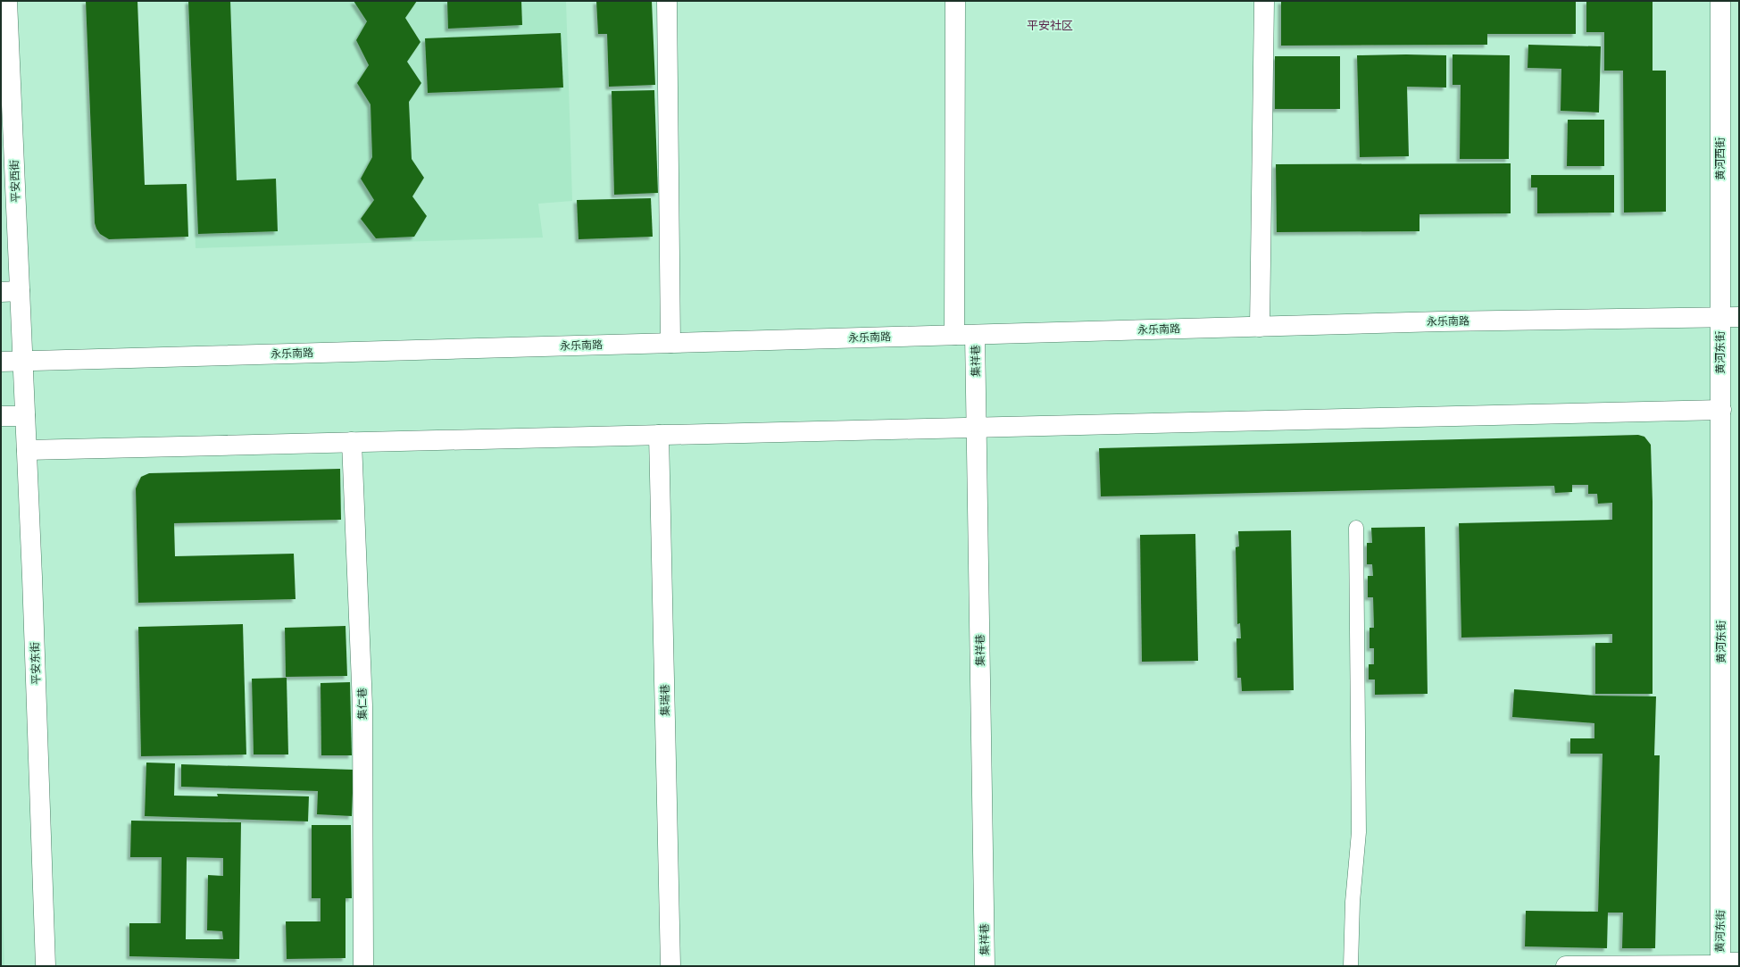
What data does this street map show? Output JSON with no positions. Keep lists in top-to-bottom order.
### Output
{
  "streets": {
    "street": [
      "黄河西街",
      "平安西街",
      "永乐南路",
      "黄河东街",
      "集祥巷",
      "平安东街",
      "集瑞巷",
      "集仁巷"
    ]
  },
  "crossings": [
    ["黄河西街", "永乐南路"],
    ["黄河西街", "黄河东街"],
    ["平安西街", "永乐南路"],
    ["平安西街", "平安东街"],
    ["永乐南路", "黄河东街"],
    ["永乐南路", "集祥巷"],
    ["永乐南路", "平安东街"]
  ],
  "districts": ["平安社区"]
}
